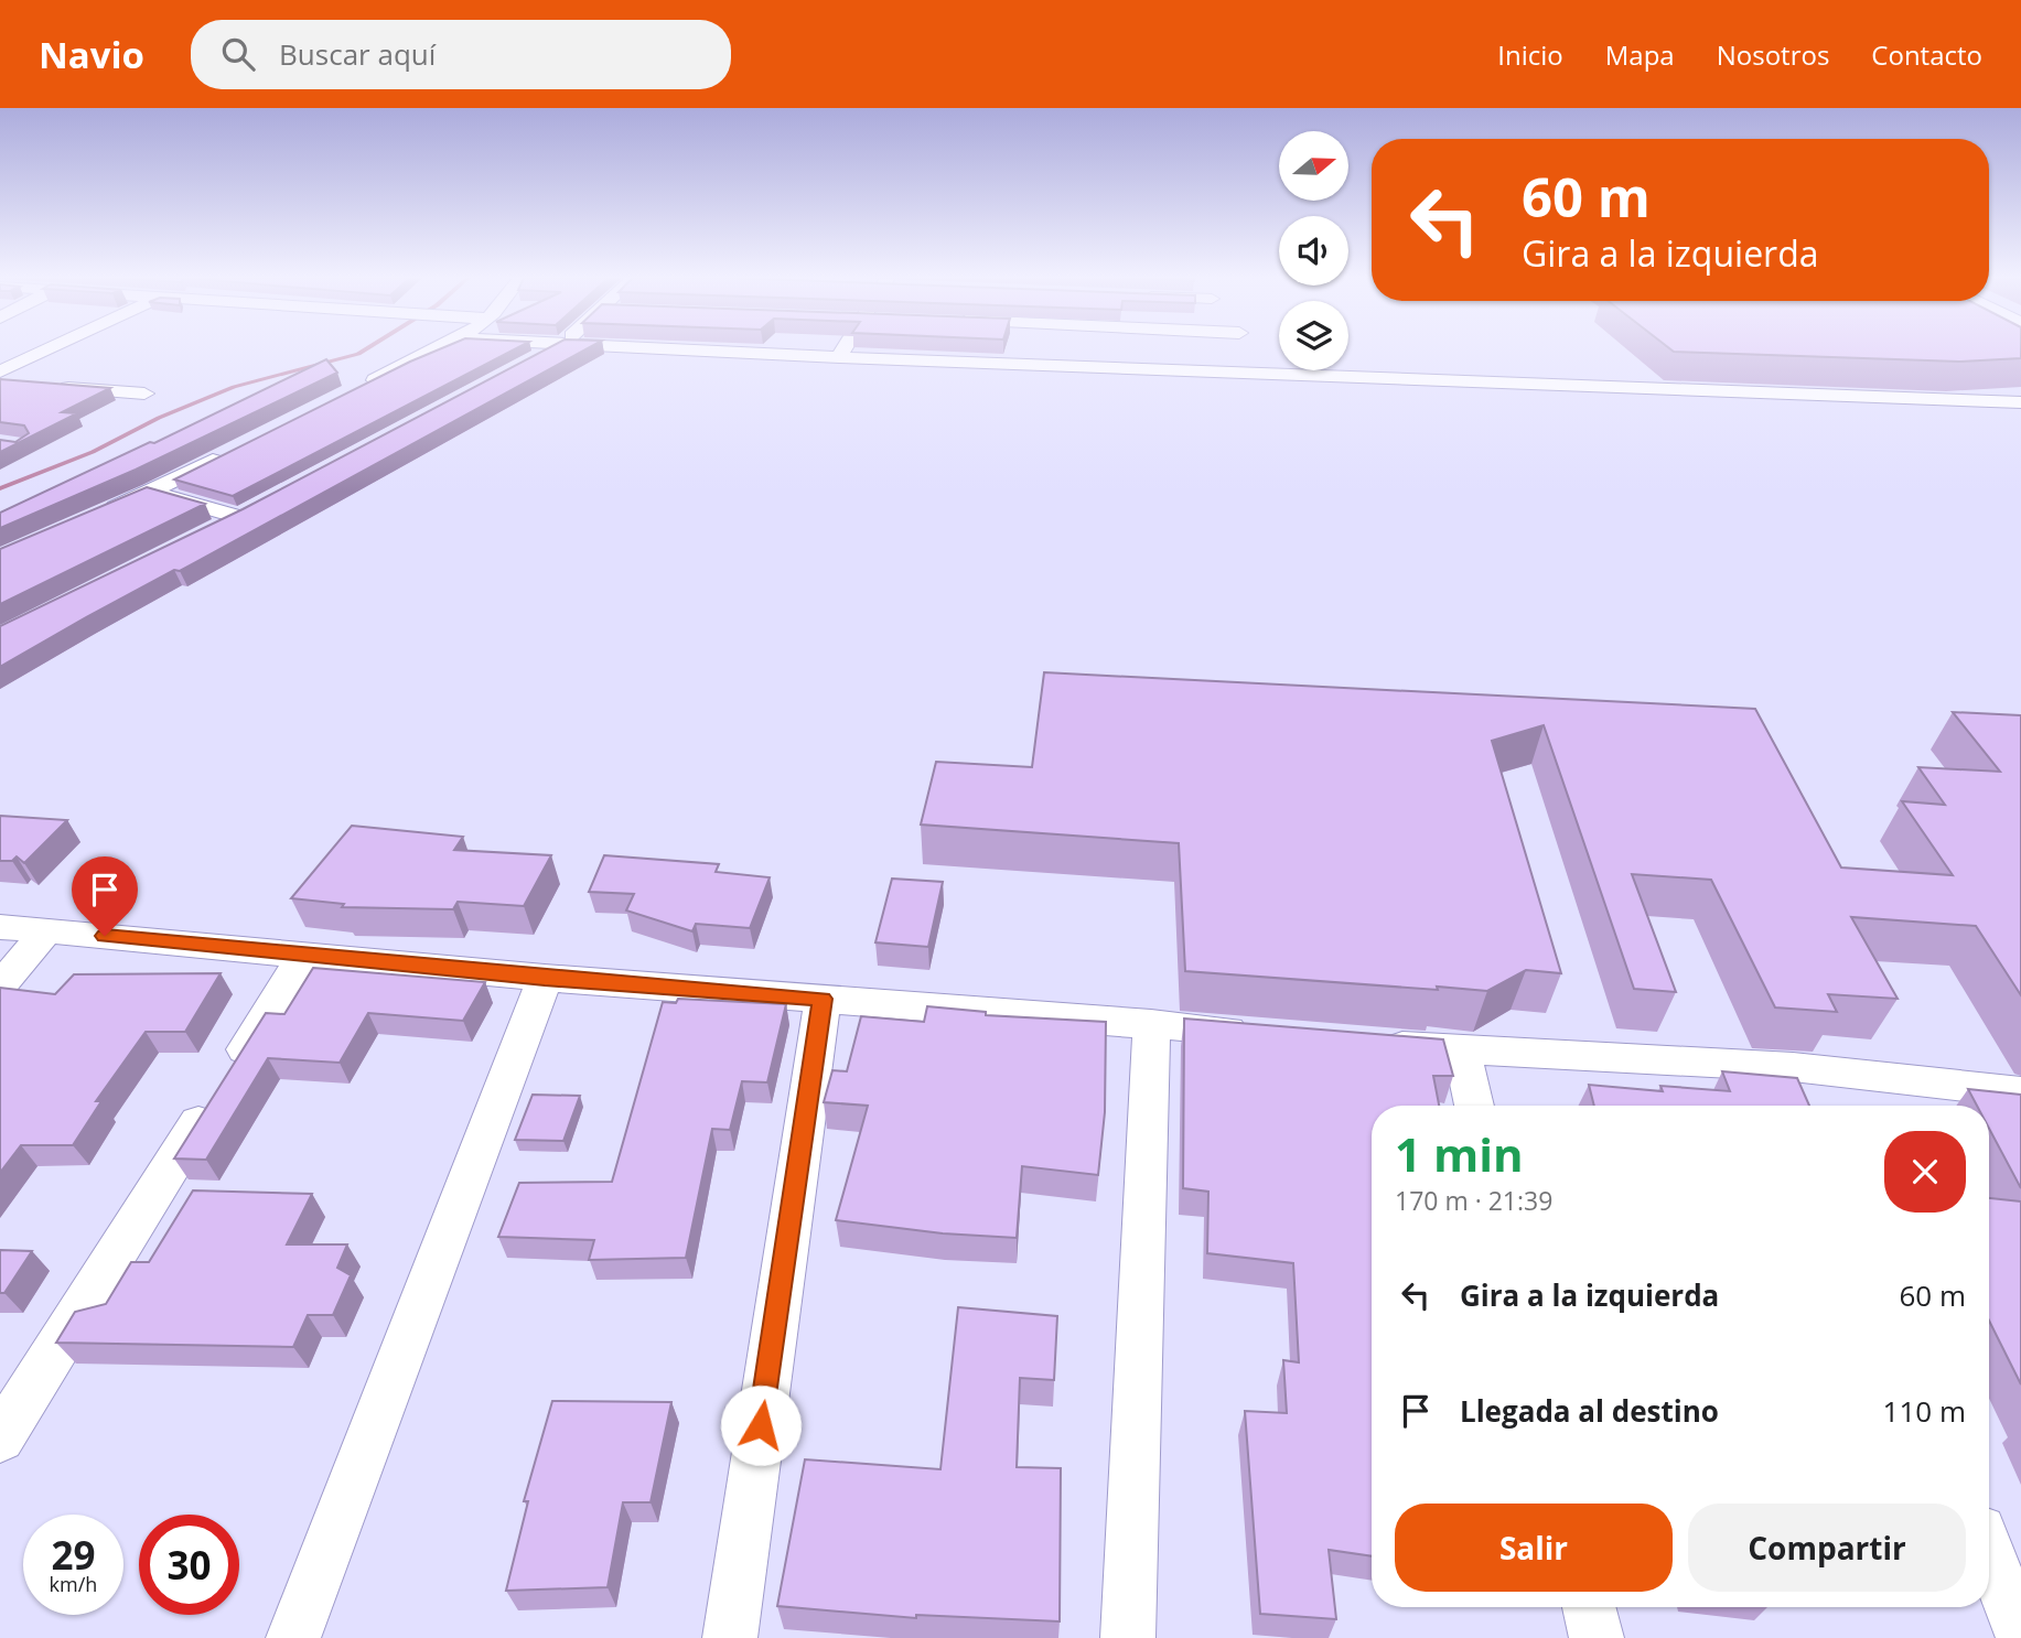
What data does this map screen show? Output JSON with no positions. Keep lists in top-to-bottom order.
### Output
{
  "north": "right",
  "page": {
    "header": "Navio",
    "search": "Buscar aquí",
    "nav": [
      "Inicio",
      "Mapa",
      "Nosotros",
      "Contacto"
    ],
    "turn": ["60 m", "Gira a la izquierda"],
    "heading": ["1 min", "170 m · 21:39"],
    "list": [
      {
        "name": "Gira a la izquierda",
        "value": "60 m"
      },
      {
        "name": "Llegada al destino",
        "value": "110 m"
      }
    ],
    "buttons": ["Salir", "Compartir"],
    "speed": "29 km/h",
    "limit": "30"
  }
}
